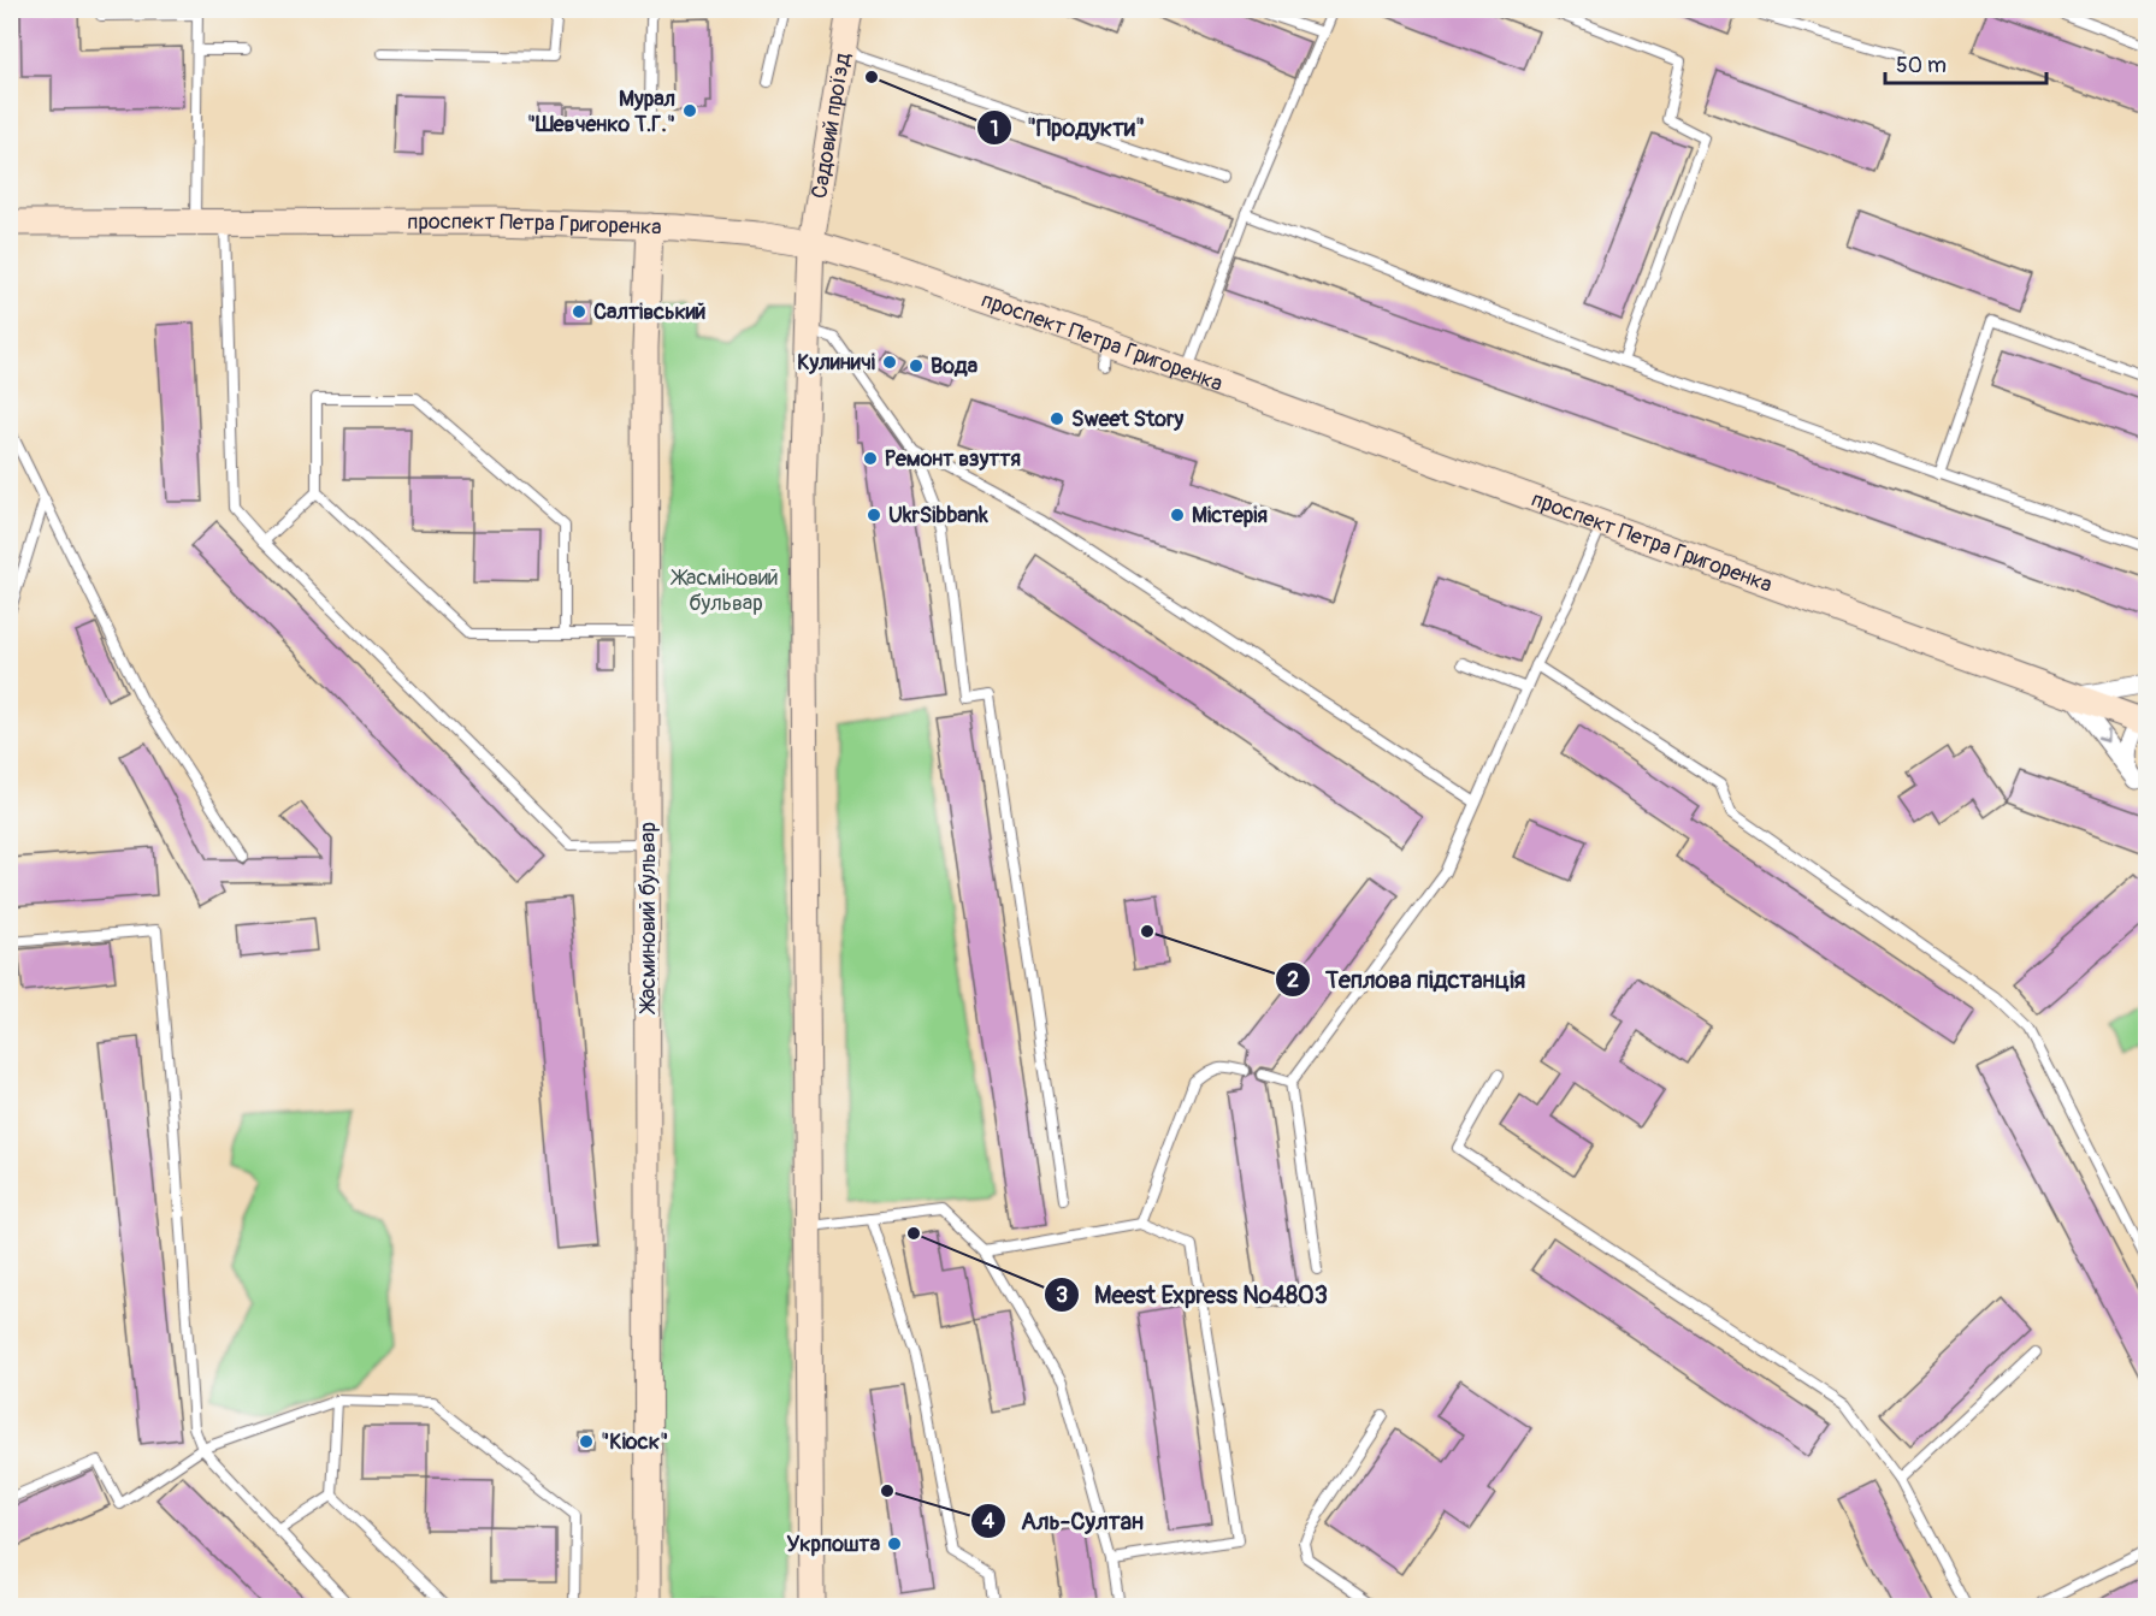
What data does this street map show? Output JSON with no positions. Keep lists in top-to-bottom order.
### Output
{
  "streets": {
    "street": ["Садовий проїзд", "проспект Петра Григоренка", "Жасминовий бульвар"]
  },
  "crossings": [
    ["Садовий проїзд", "проспект Петра Григоренка"],
    ["проспект Петра Григоренка", "Жасминовий бульвар"]
  ],
  "parks": ["Жасміновий бульвар"],
  "places": [
    "\"Продукти\"",
    "Мурал \"Шевченко Т.Г.\"",
    "Салтівський",
    "Кулиничі",
    "Вода",
    "Sweet Story",
    "Ремонт взуття",
    "UkrSibbank",
    "Містерія",
    "Теплова підстанція",
    "Meest Express №4803",
    "\"Кіоск\"",
    "Аль-Султан",
    "Укрпошта"
  ],
  "scale_bar": "50 m"
}
